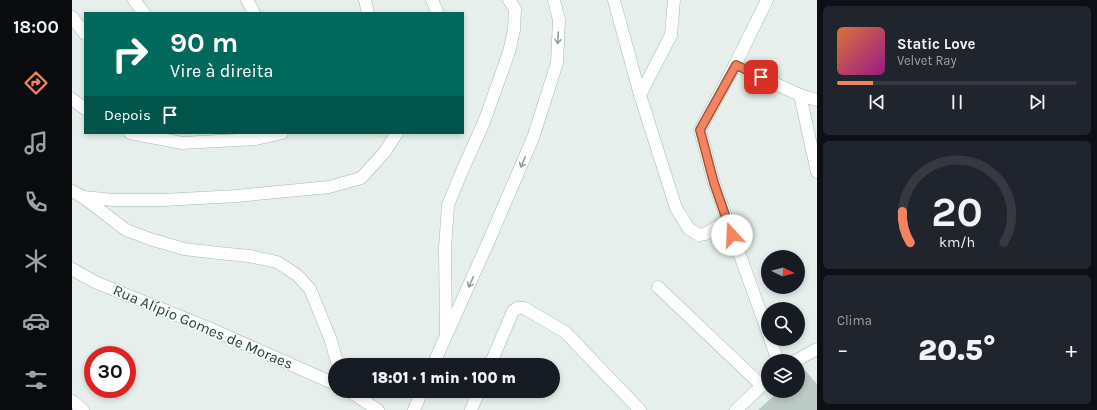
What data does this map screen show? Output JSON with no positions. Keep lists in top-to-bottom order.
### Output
{
  "streets": {
    "street": ["Rua Alípio Gomes de Moraes"]
  },
  "north": "right",
  "page": {
    "tabs": "18:00",
    "turn": ["90 m", "Vire à direita"],
    "song": ["Static Love", "Velvet Ray"],
    "then": "Depois",
    "tile": "Clima",
    "heat": ["−", "20.5°", "+"],
    "limit": "30",
    "trip": "18:01 · 1 min · 100 m",
    "gauge": ["20", "km/h"]
  }
}
